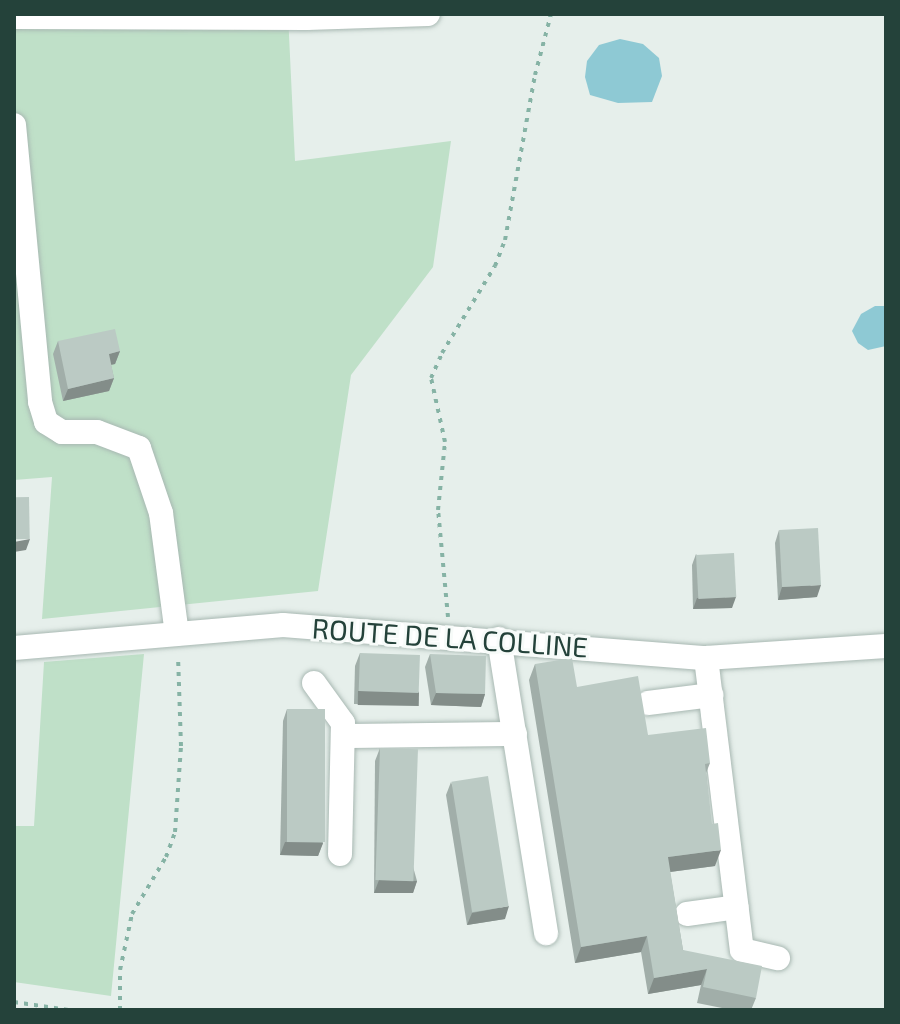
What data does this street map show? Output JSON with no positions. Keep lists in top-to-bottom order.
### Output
{
  "streets": {
    "street": ["ROUTE DE LA COLLINE"]
  }
}
